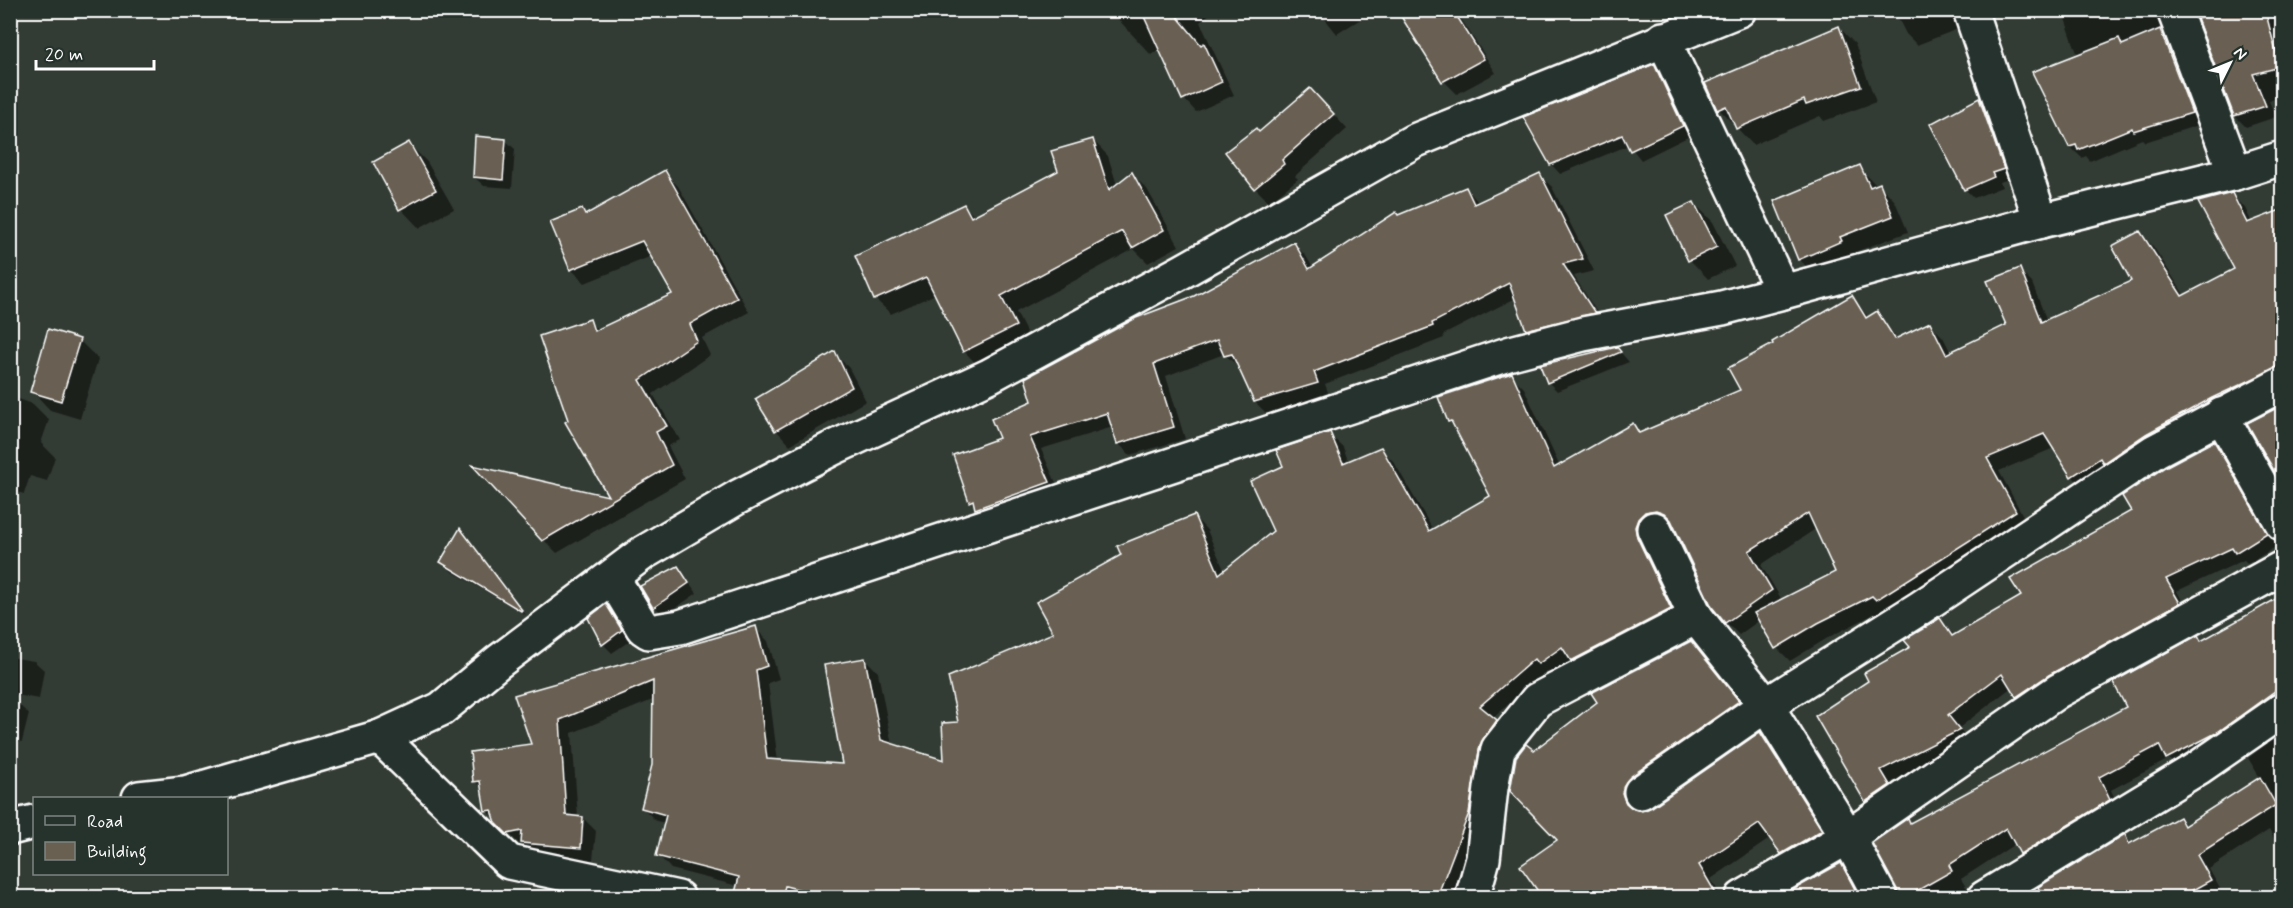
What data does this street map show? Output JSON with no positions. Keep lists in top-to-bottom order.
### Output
{
  "legend": ["Road", "Building"],
  "scale_bar": "20 m",
  "north": "top right"
}
